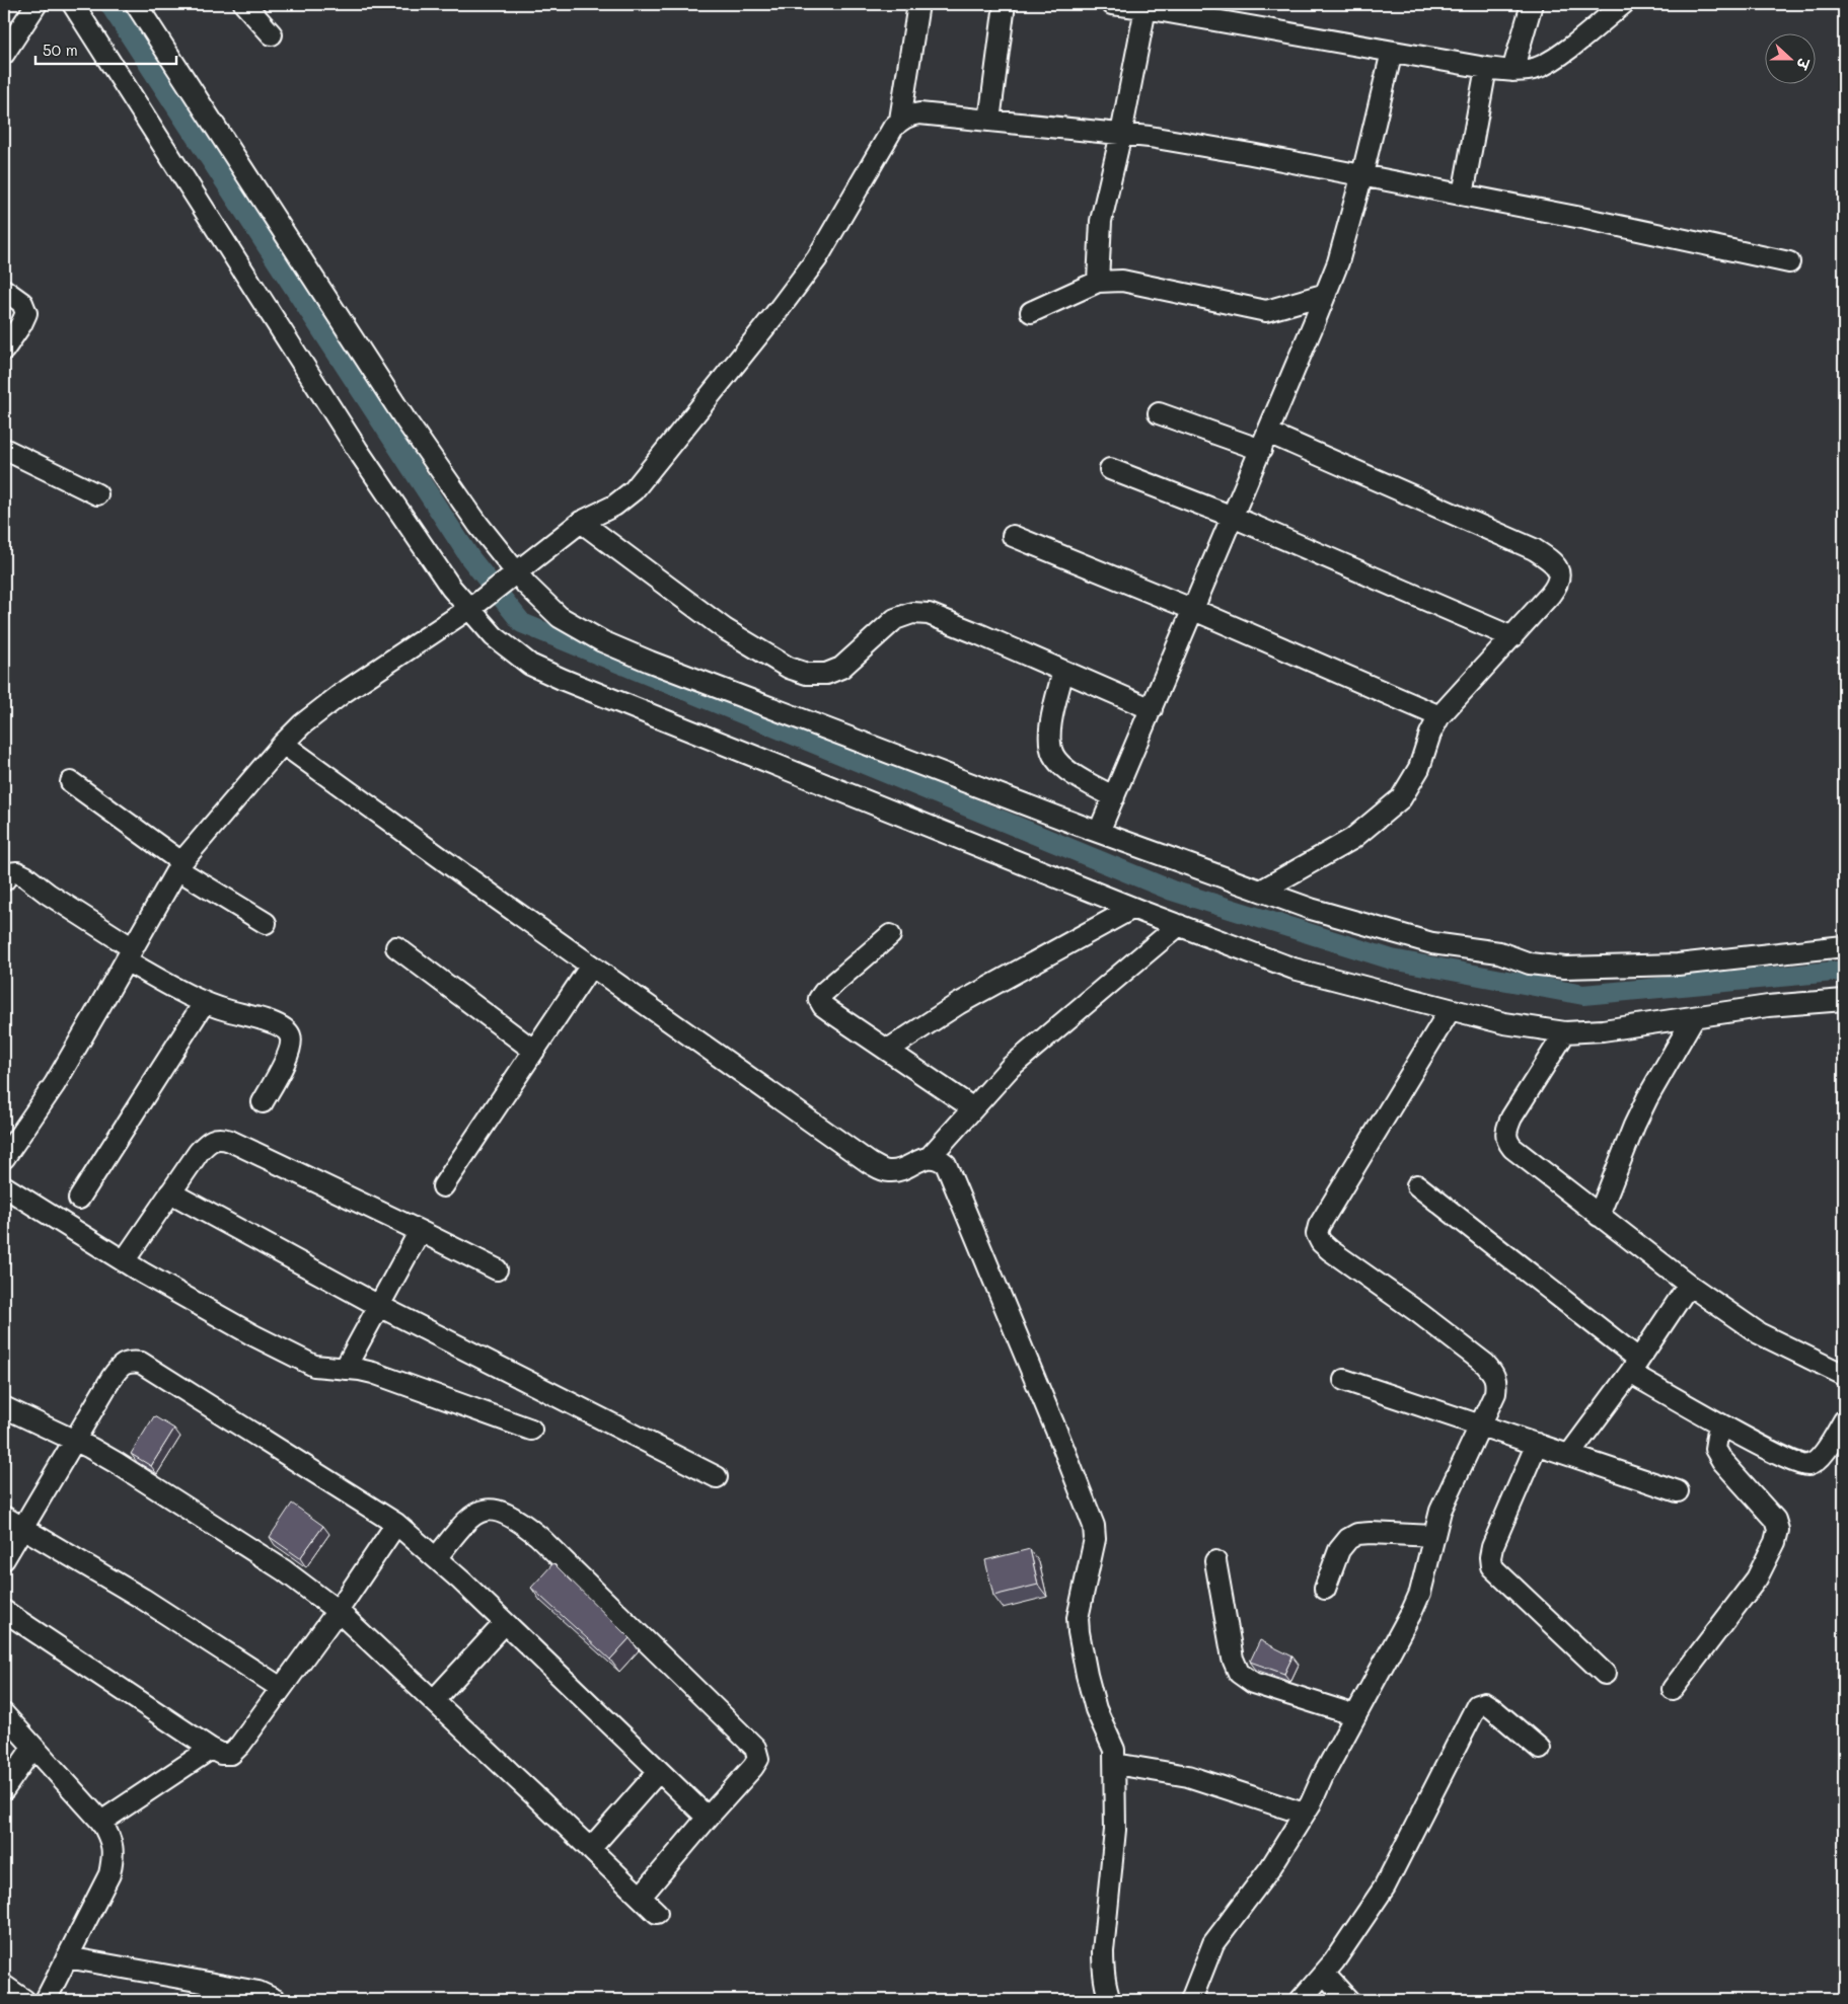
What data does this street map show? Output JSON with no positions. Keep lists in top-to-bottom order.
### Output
{
  "scale_bar": "50 m",
  "north": "right"
}
